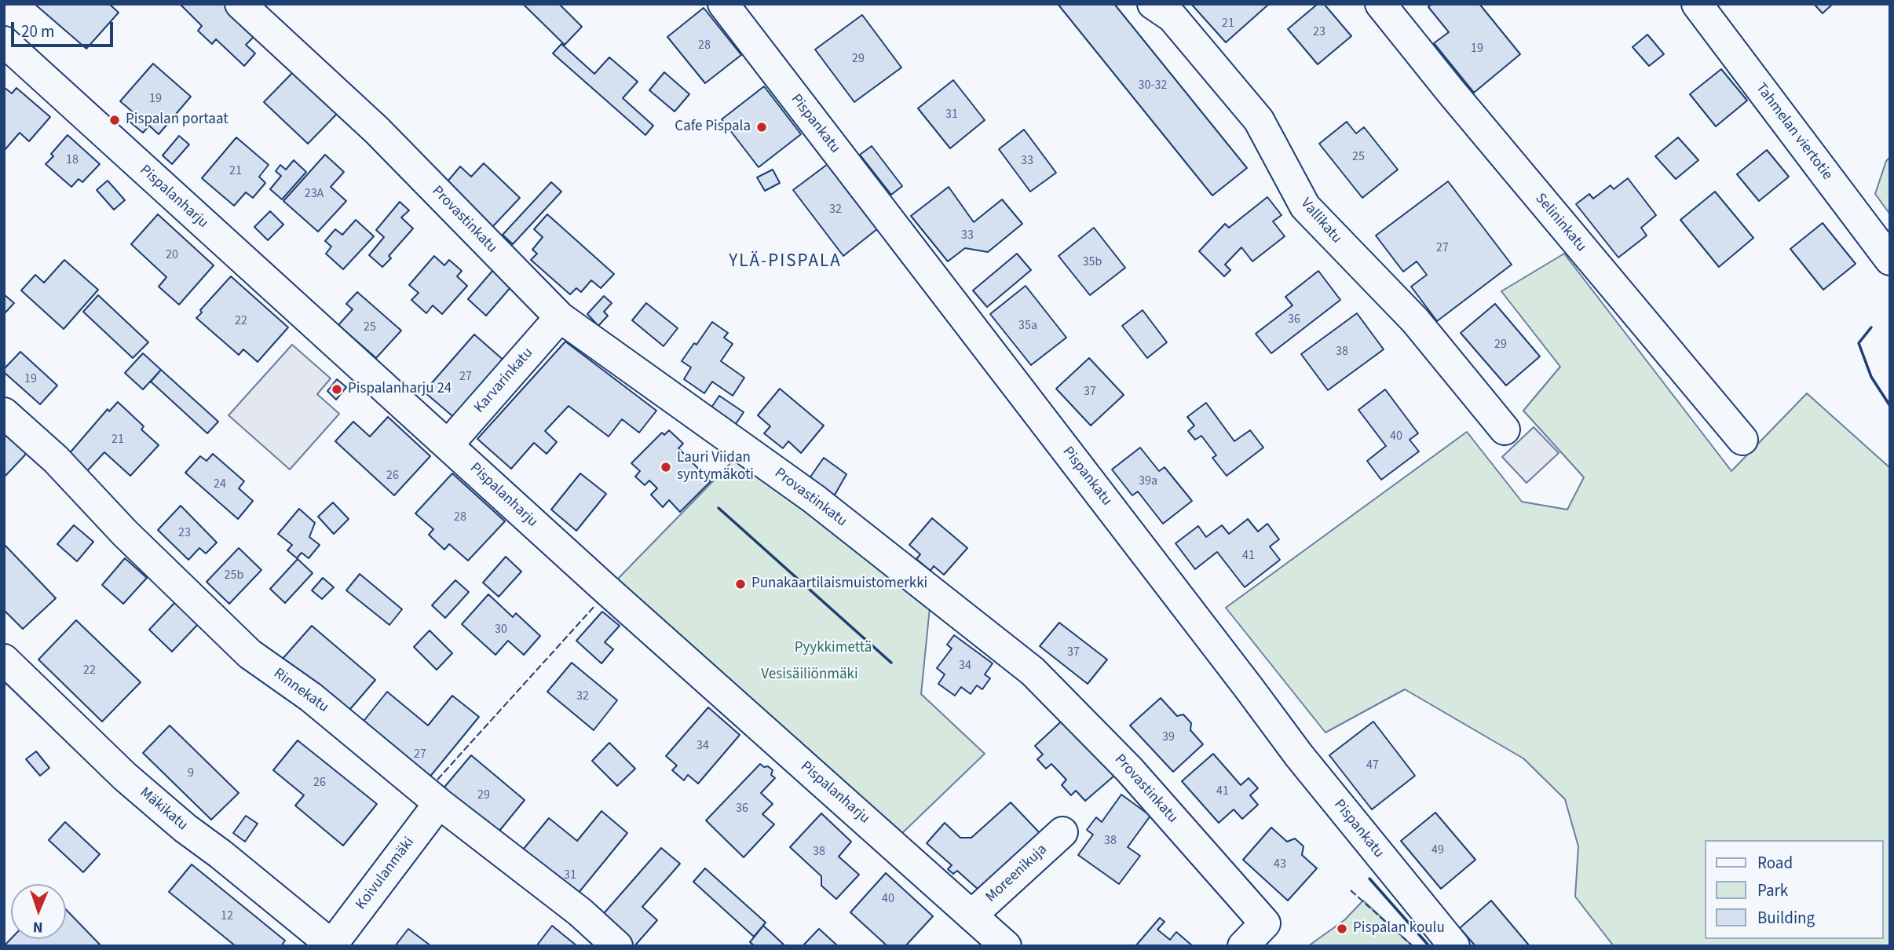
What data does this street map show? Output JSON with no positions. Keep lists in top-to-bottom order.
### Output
{
  "streets": {
    "street": [
      "Pispankatu",
      "Tahmelan viertotie",
      "Pispalanharju",
      "Provastinkatu",
      "Vallikatu",
      "Selininkatu",
      "Karvarinkatu",
      "Rinnekatu",
      "Mäkikatu",
      "Koivulanmäki",
      "Moreenikuja"
    ]
  },
  "crossings": [
    ["Pispalanharju", "Karvarinkatu"],
    ["Pispalanharju", "Moreenikuja"],
    ["Provastinkatu", "Karvarinkatu"],
    ["Rinnekatu", "Koivulanmäki"],
    ["Mäkikatu", "Koivulanmäki"]
  ],
  "districts": ["YLÄ-PISPALA"],
  "parks": ["Pyykkimettä", "Vesisäiliönmäki"],
  "places": [
    "Pispalan portaat",
    "Cafe Pispala",
    "Pispalanharju 24",
    "Lauri Viidan syntymäkoti",
    "Punakaartilaismuistomerkki",
    "Pispalan koulu"
  ],
  "house_numbers": [
    "21",
    "23",
    "28",
    "19",
    "29",
    "30-32",
    "19",
    "31",
    "25",
    "18",
    "33",
    "21",
    "23A",
    "32",
    "33",
    "27",
    "20",
    "35b",
    "36",
    "22",
    "35a",
    "25",
    "29",
    "38",
    "27",
    "19",
    "37",
    "40",
    "21",
    "26",
    "39a",
    "24",
    "28",
    "23",
    "41",
    "25b",
    "30",
    "37",
    "34",
    "22",
    "32",
    "39",
    "34",
    "27",
    "47",
    "9",
    "26",
    "41",
    "29",
    "36",
    "38",
    "49",
    "38",
    "43",
    "31",
    "40",
    "12"
  ],
  "legend": ["Road", "Park", "Building"],
  "scale_bar": "20 m",
  "north": "bottom"
}
